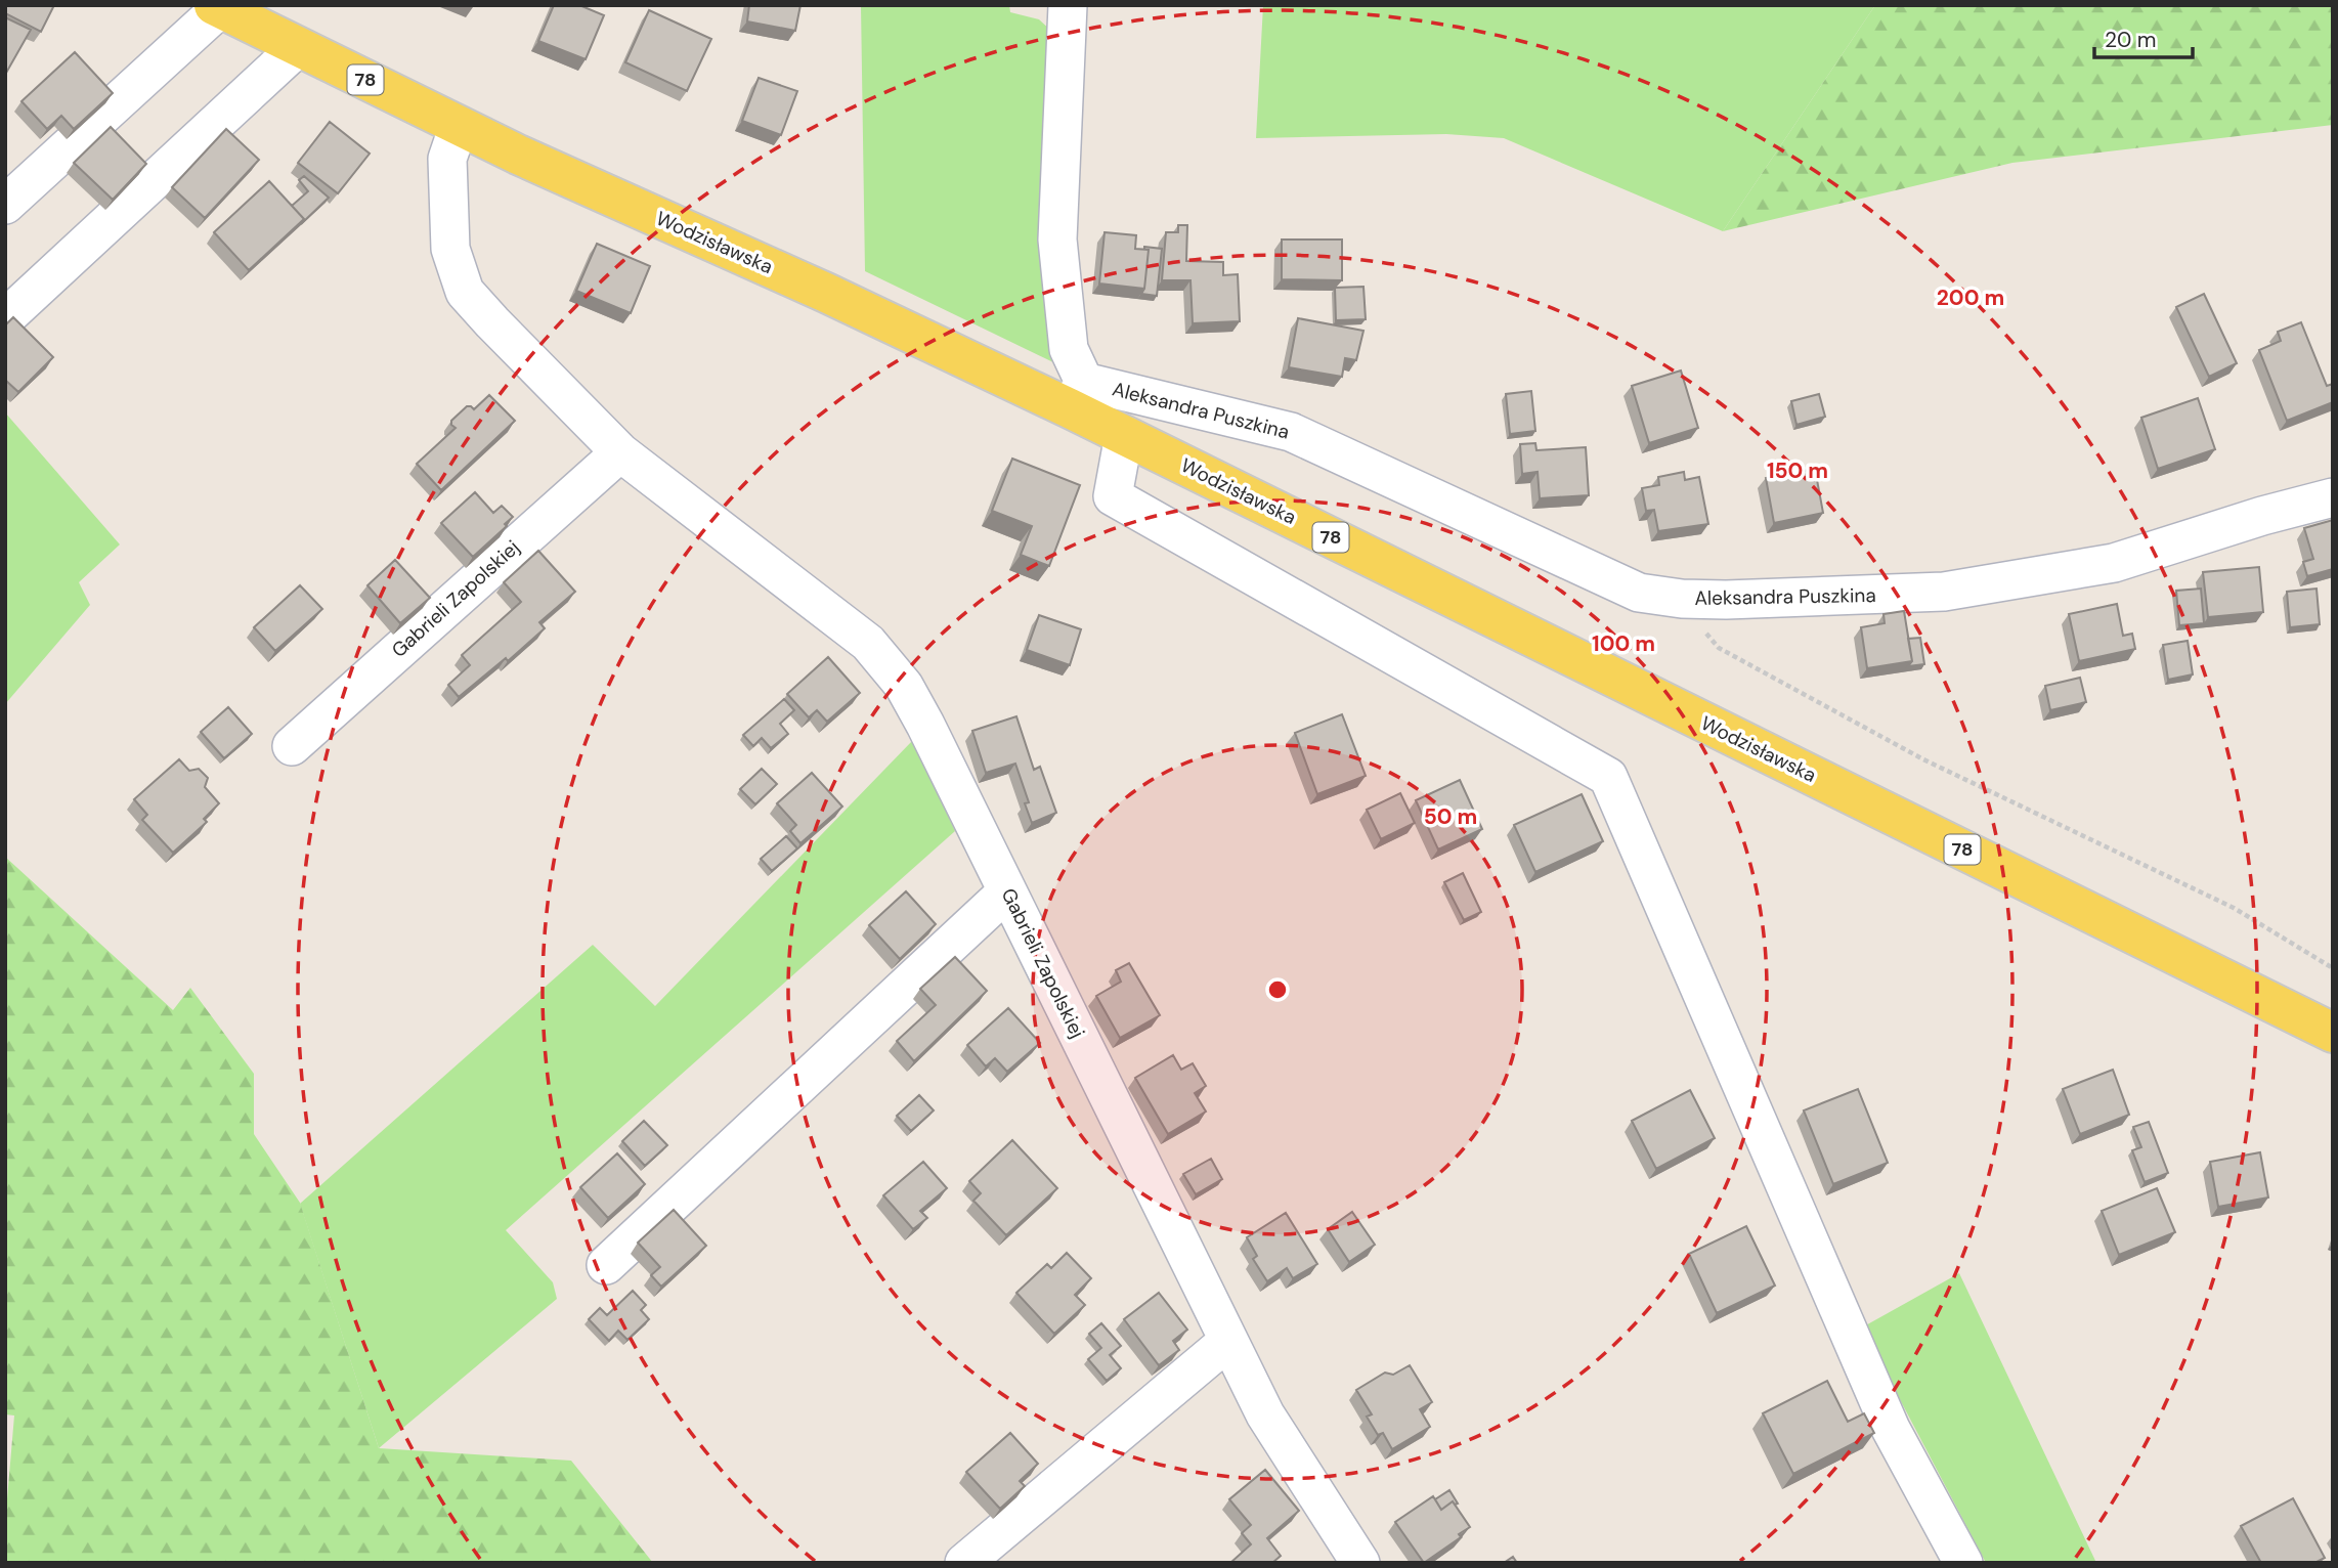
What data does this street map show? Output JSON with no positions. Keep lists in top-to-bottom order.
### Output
{
  "streets": {
    "main road": ["78", "Wodzisławska"],
    "street": ["Aleksandra Puszkina", "Gabrieli Zapolskiej"]
  },
  "crossings": [
    ["Wodzisławska", "Aleksandra Puszkina"],
    ["Wodzisławska", "Gabrieli Zapolskiej"]
  ],
  "scale_bar": "20 m",
  "rings": [
    "200 m",
    "150 m",
    "100 m",
    "50 m"
  ]
}
